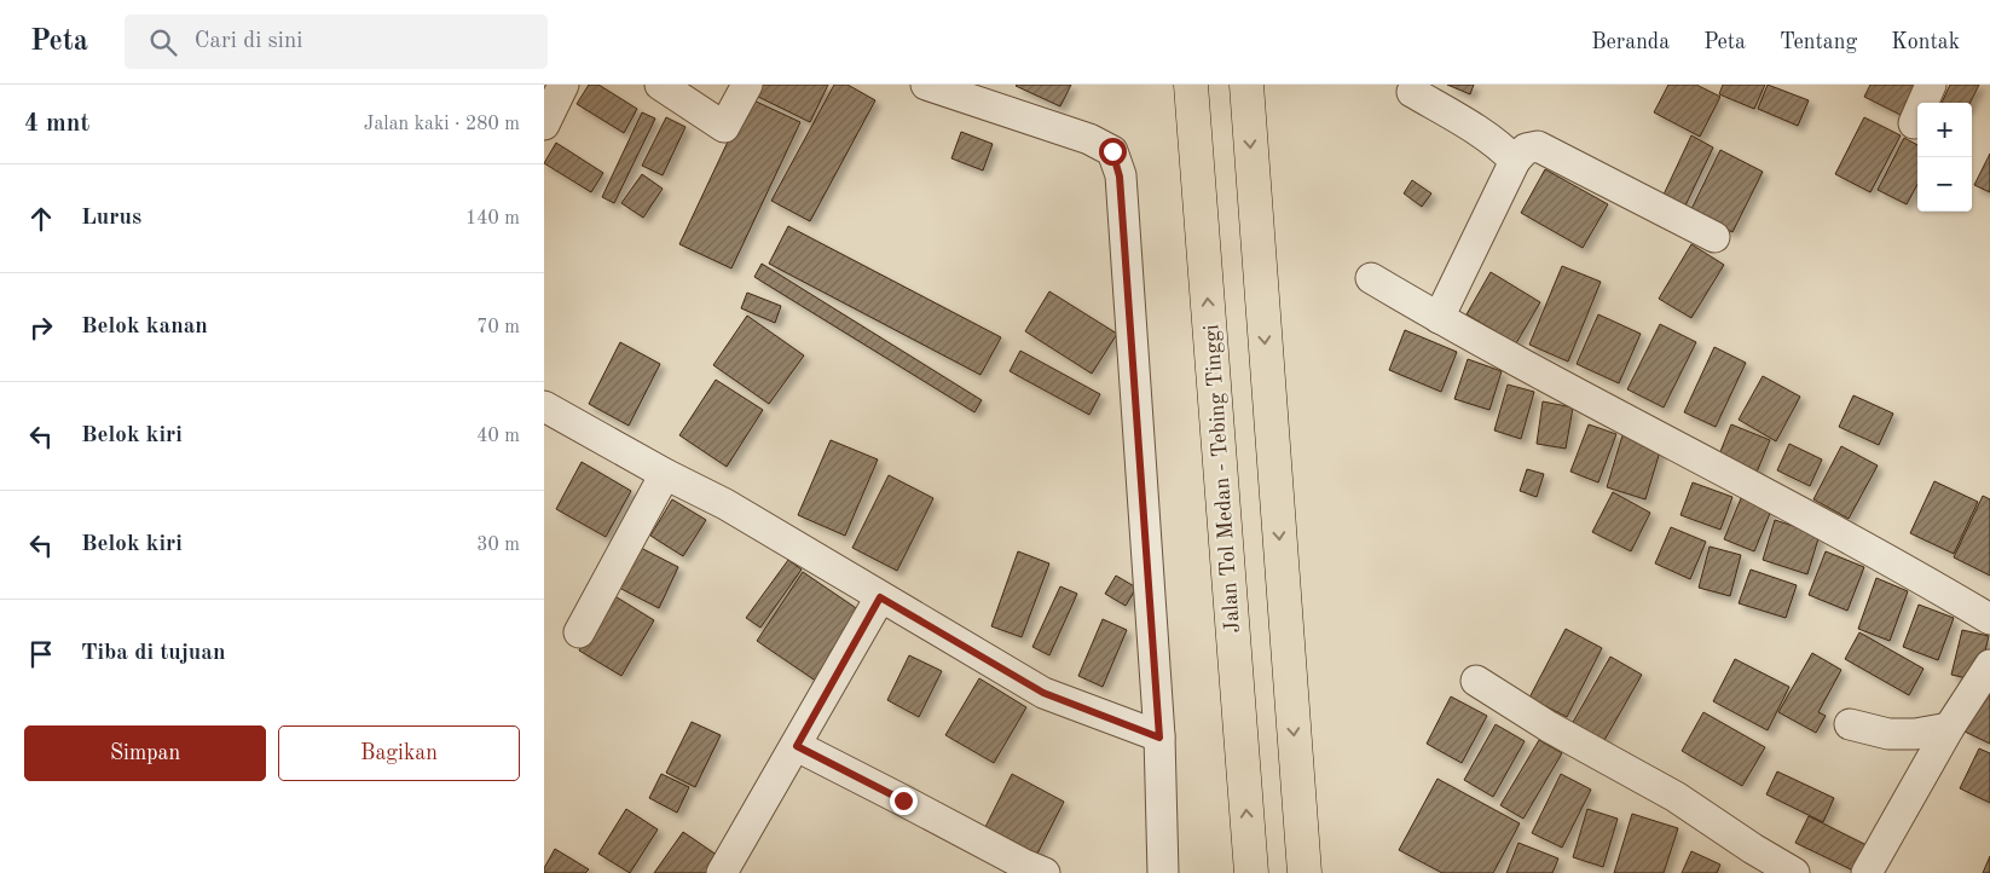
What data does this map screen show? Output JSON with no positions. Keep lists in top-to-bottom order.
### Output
{
  "streets": {
    "highway": ["Jalan Tol Medan - Tebing Tinggi"]
  },
  "page": {
    "header": "Peta",
    "search": "Cari di sini",
    "nav": [
      "Beranda",
      "Peta",
      "Tentang",
      "Kontak"
    ],
    "heading": ["4 mnt", "Jalan kaki · 280 m"],
    "map_buttons": ["+", "−"],
    "list": [
      ["Lurus", "140 m"],
      ["Belok kanan", "70 m"],
      ["Belok kiri", "40 m"],
      ["Belok kiri", "30 m"],
      "Tiba di tujuan"
    ],
    "buttons": ["Simpan", "Bagikan"]
  }
}
